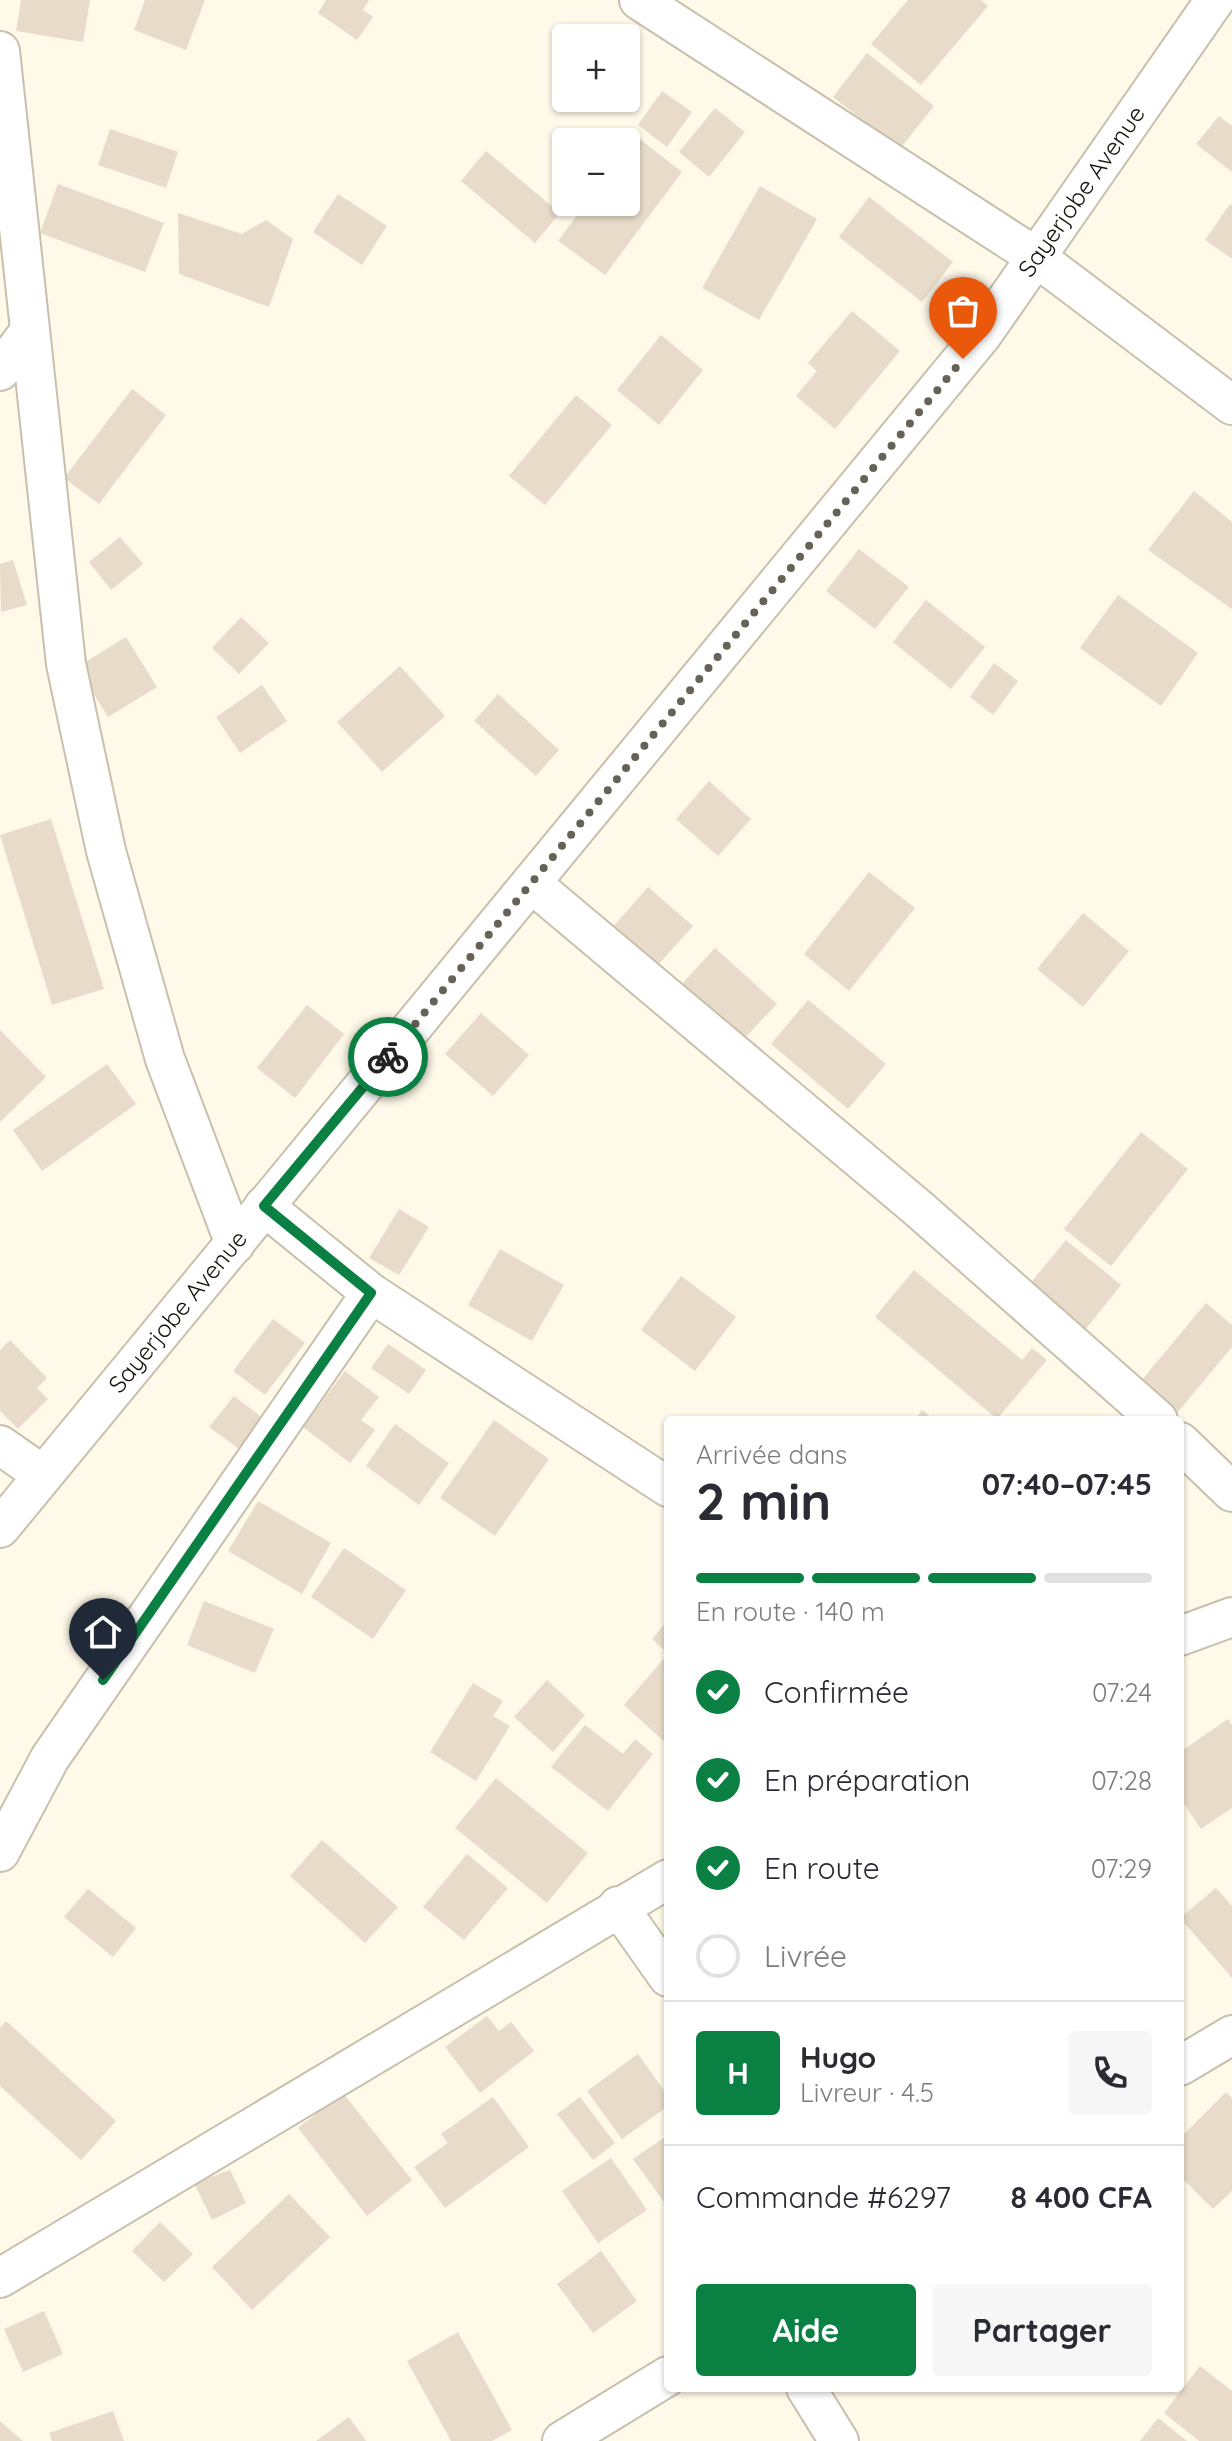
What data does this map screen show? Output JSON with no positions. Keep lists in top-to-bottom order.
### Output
{
  "streets": {
    "street": ["Sayerjobe Avenue"]
  },
  "page": {
    "map_buttons": ["+", "−"],
    "heading": ["2 min", "Arrivée dans", "07:40–07:45"],
    "panel": [
      "Hugo",
      "Livreur · 4.5",
      "Commande #6297",
      "8 400 CFA"
    ],
    "bar": "En route · 140 m",
    "list": [
      ["Confirmée", "07:24"],
      ["En préparation", "07:28"],
      ["En route", "07:29"],
      "Livrée"
    ],
    "round": "H",
    "buttons": ["Aide", "Partager"]
  }
}
